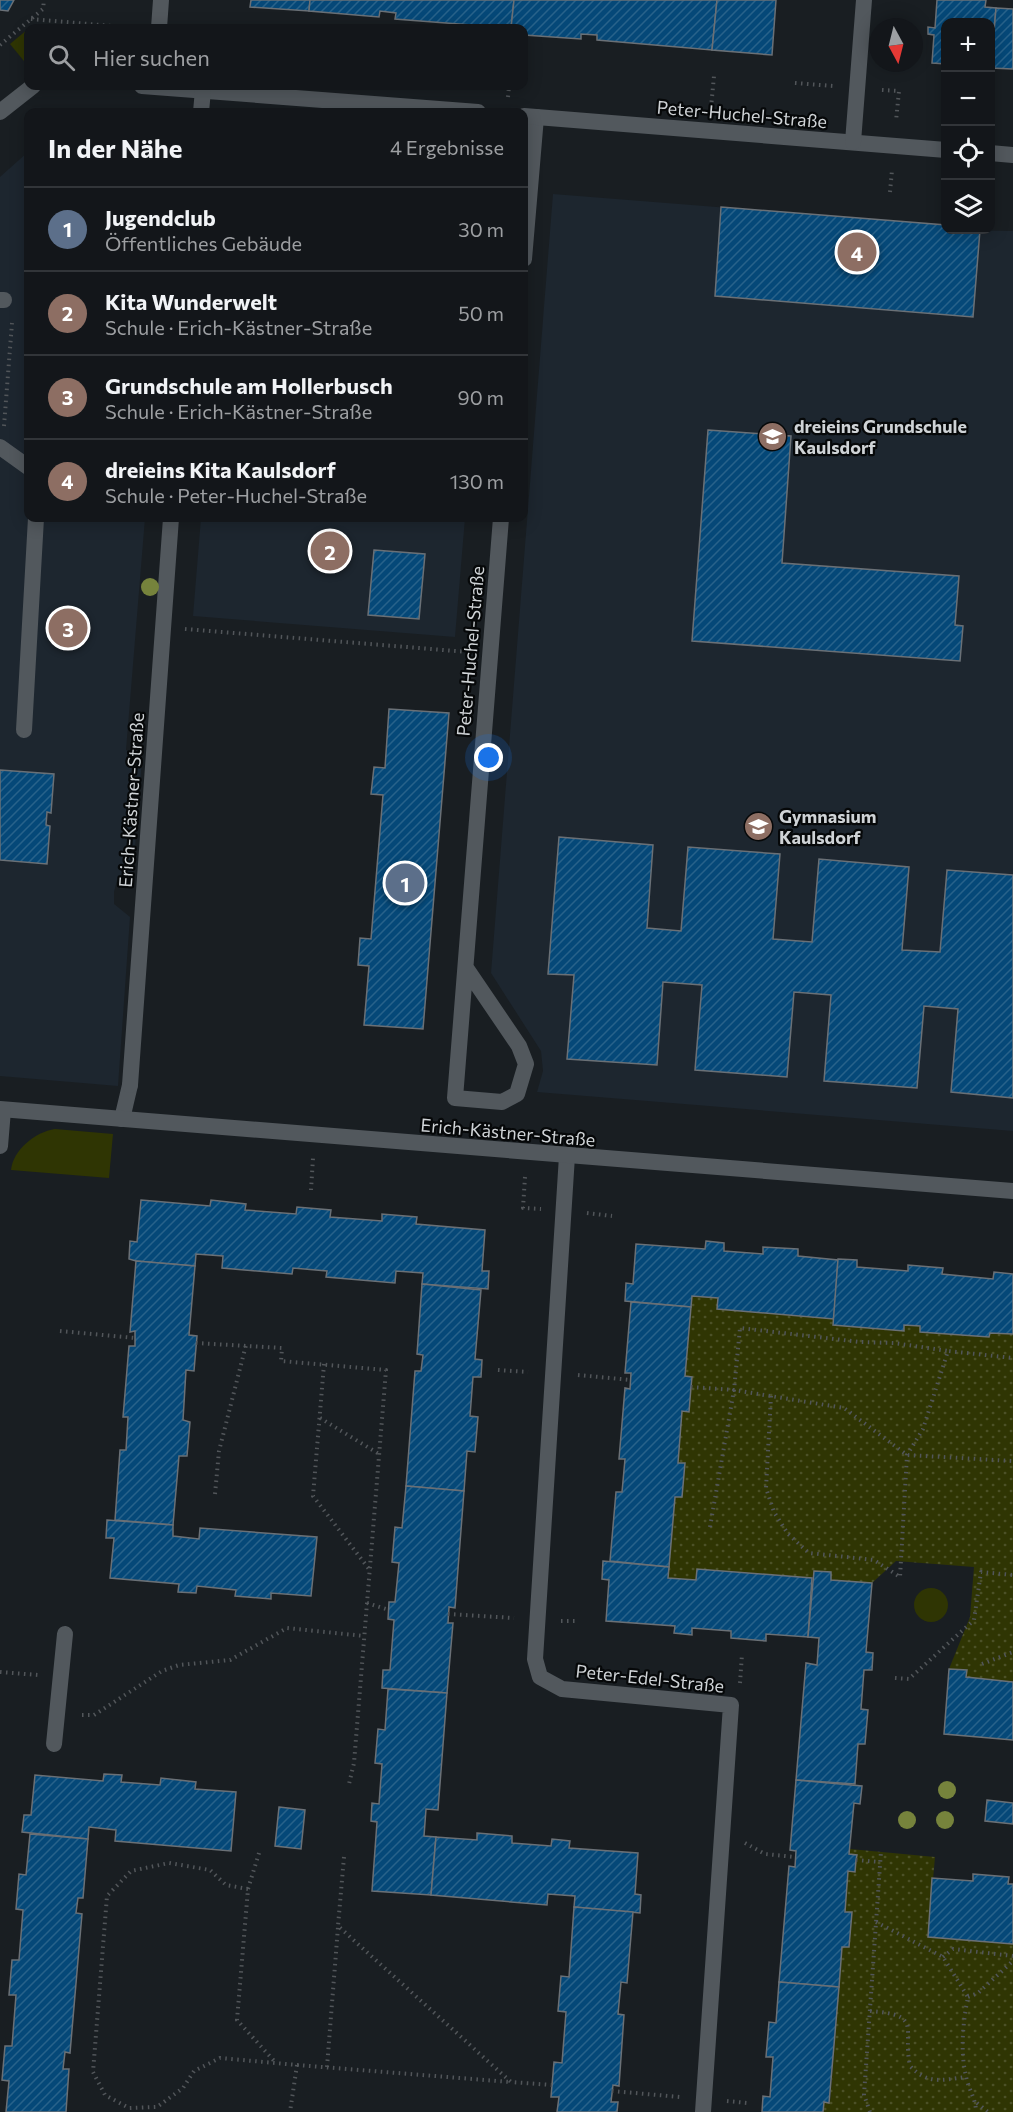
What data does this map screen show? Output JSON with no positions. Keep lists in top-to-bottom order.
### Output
{
  "streets": {
    "street": ["Peter-Huchel-Straße", "Erich-Kästner-Straße", "Peter-Edel-Straße"]
  },
  "crossings": [
    ["Erich-Kästner-Straße", "Peter-Edel-Straße"]
  ],
  "places": {
    "school or university": ["dreieins Grundschule Kaulsdorf", "Gymnasium Kaulsdorf"]
  },
  "north": "bottom",
  "page": {
    "map_buttons": ["+", "−"],
    "search": "Hier suchen",
    "heading": ["In der Nähe", "4 Ergebnisse"],
    "list": [
      {
        "mark": "1",
        "name": "Jugendclub",
        "note": "Öffentliches Gebäude",
        "value": "30 m"
      },
      {
        "mark": "2",
        "name": "Kita Wunderwelt",
        "note": "Schule · Erich-Kästner-Straße",
        "value": "50 m"
      },
      {
        "mark": "3",
        "name": "Grundschule am Hollerbusch",
        "note": "Schule · Erich-Kästner-Straße",
        "value": "90 m"
      },
      {
        "mark": "4",
        "name": "dreieins Kita Kaulsdorf",
        "note": "Schule · Peter-Huchel-Straße",
        "value": "130 m"
      }
    ],
    "pins": [
      "4",
      "2",
      "3",
      "1"
    ]
  }
}
